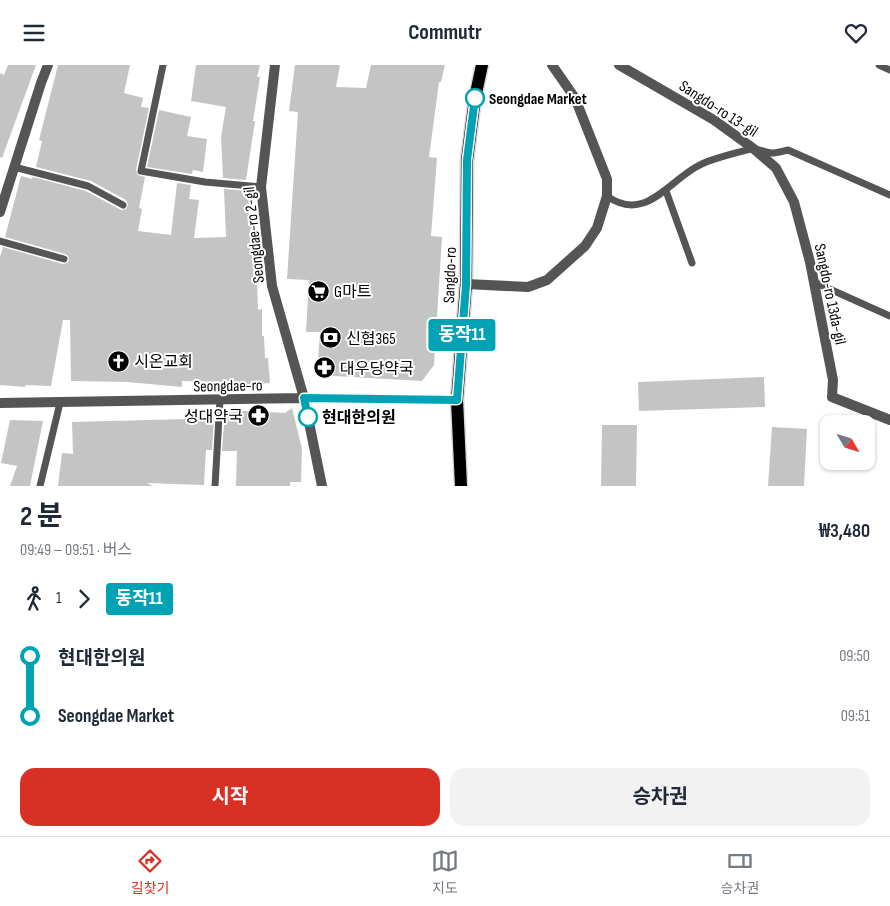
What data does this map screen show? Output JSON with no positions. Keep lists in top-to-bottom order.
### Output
{
  "streets": {
    "main road": ["Sangdo-ro"],
    "street": [
      "Sangdo-ro 13-gil",
      "Seongdae-ro 2-gil",
      "Sangdo-ro 13da-gil",
      "Seongdae-ro"
    ]
  },
  "crossings": [
    ["Sangdo-ro 13-gil", "Sangdo-ro 13da-gil"],
    ["Seongdae-ro 2-gil", "Seongdae-ro"],
    ["Sangdo-ro", "Seongdae-ro"]
  ],
  "places": {
    "other": ["Seongdae Market", "현대한의원"],
    "supermarket": ["G마트"],
    "bank": ["신협365"],
    "church": ["시온교회"],
    "pharmacy": ["대우당약국", "성대약국"]
  },
  "lines": ["bus line 동작11"],
  "north": "bottom right",
  "page": {
    "header": "Commutr",
    "on_map": "동작11",
    "heading": ["2 분", "09:49 – 09:51 · 버스", "₩3,480"],
    "legs": ["1", "동작11"],
    "list": [
      {
        "name": "현대한의원",
        "value": "09:50"
      },
      {
        "name": "Seongdae Market",
        "value": "09:51"
      }
    ],
    "buttons": ["시작", "승차권"],
    "tabs": ["길찾기", "지도", "승차권"]
  }
}
